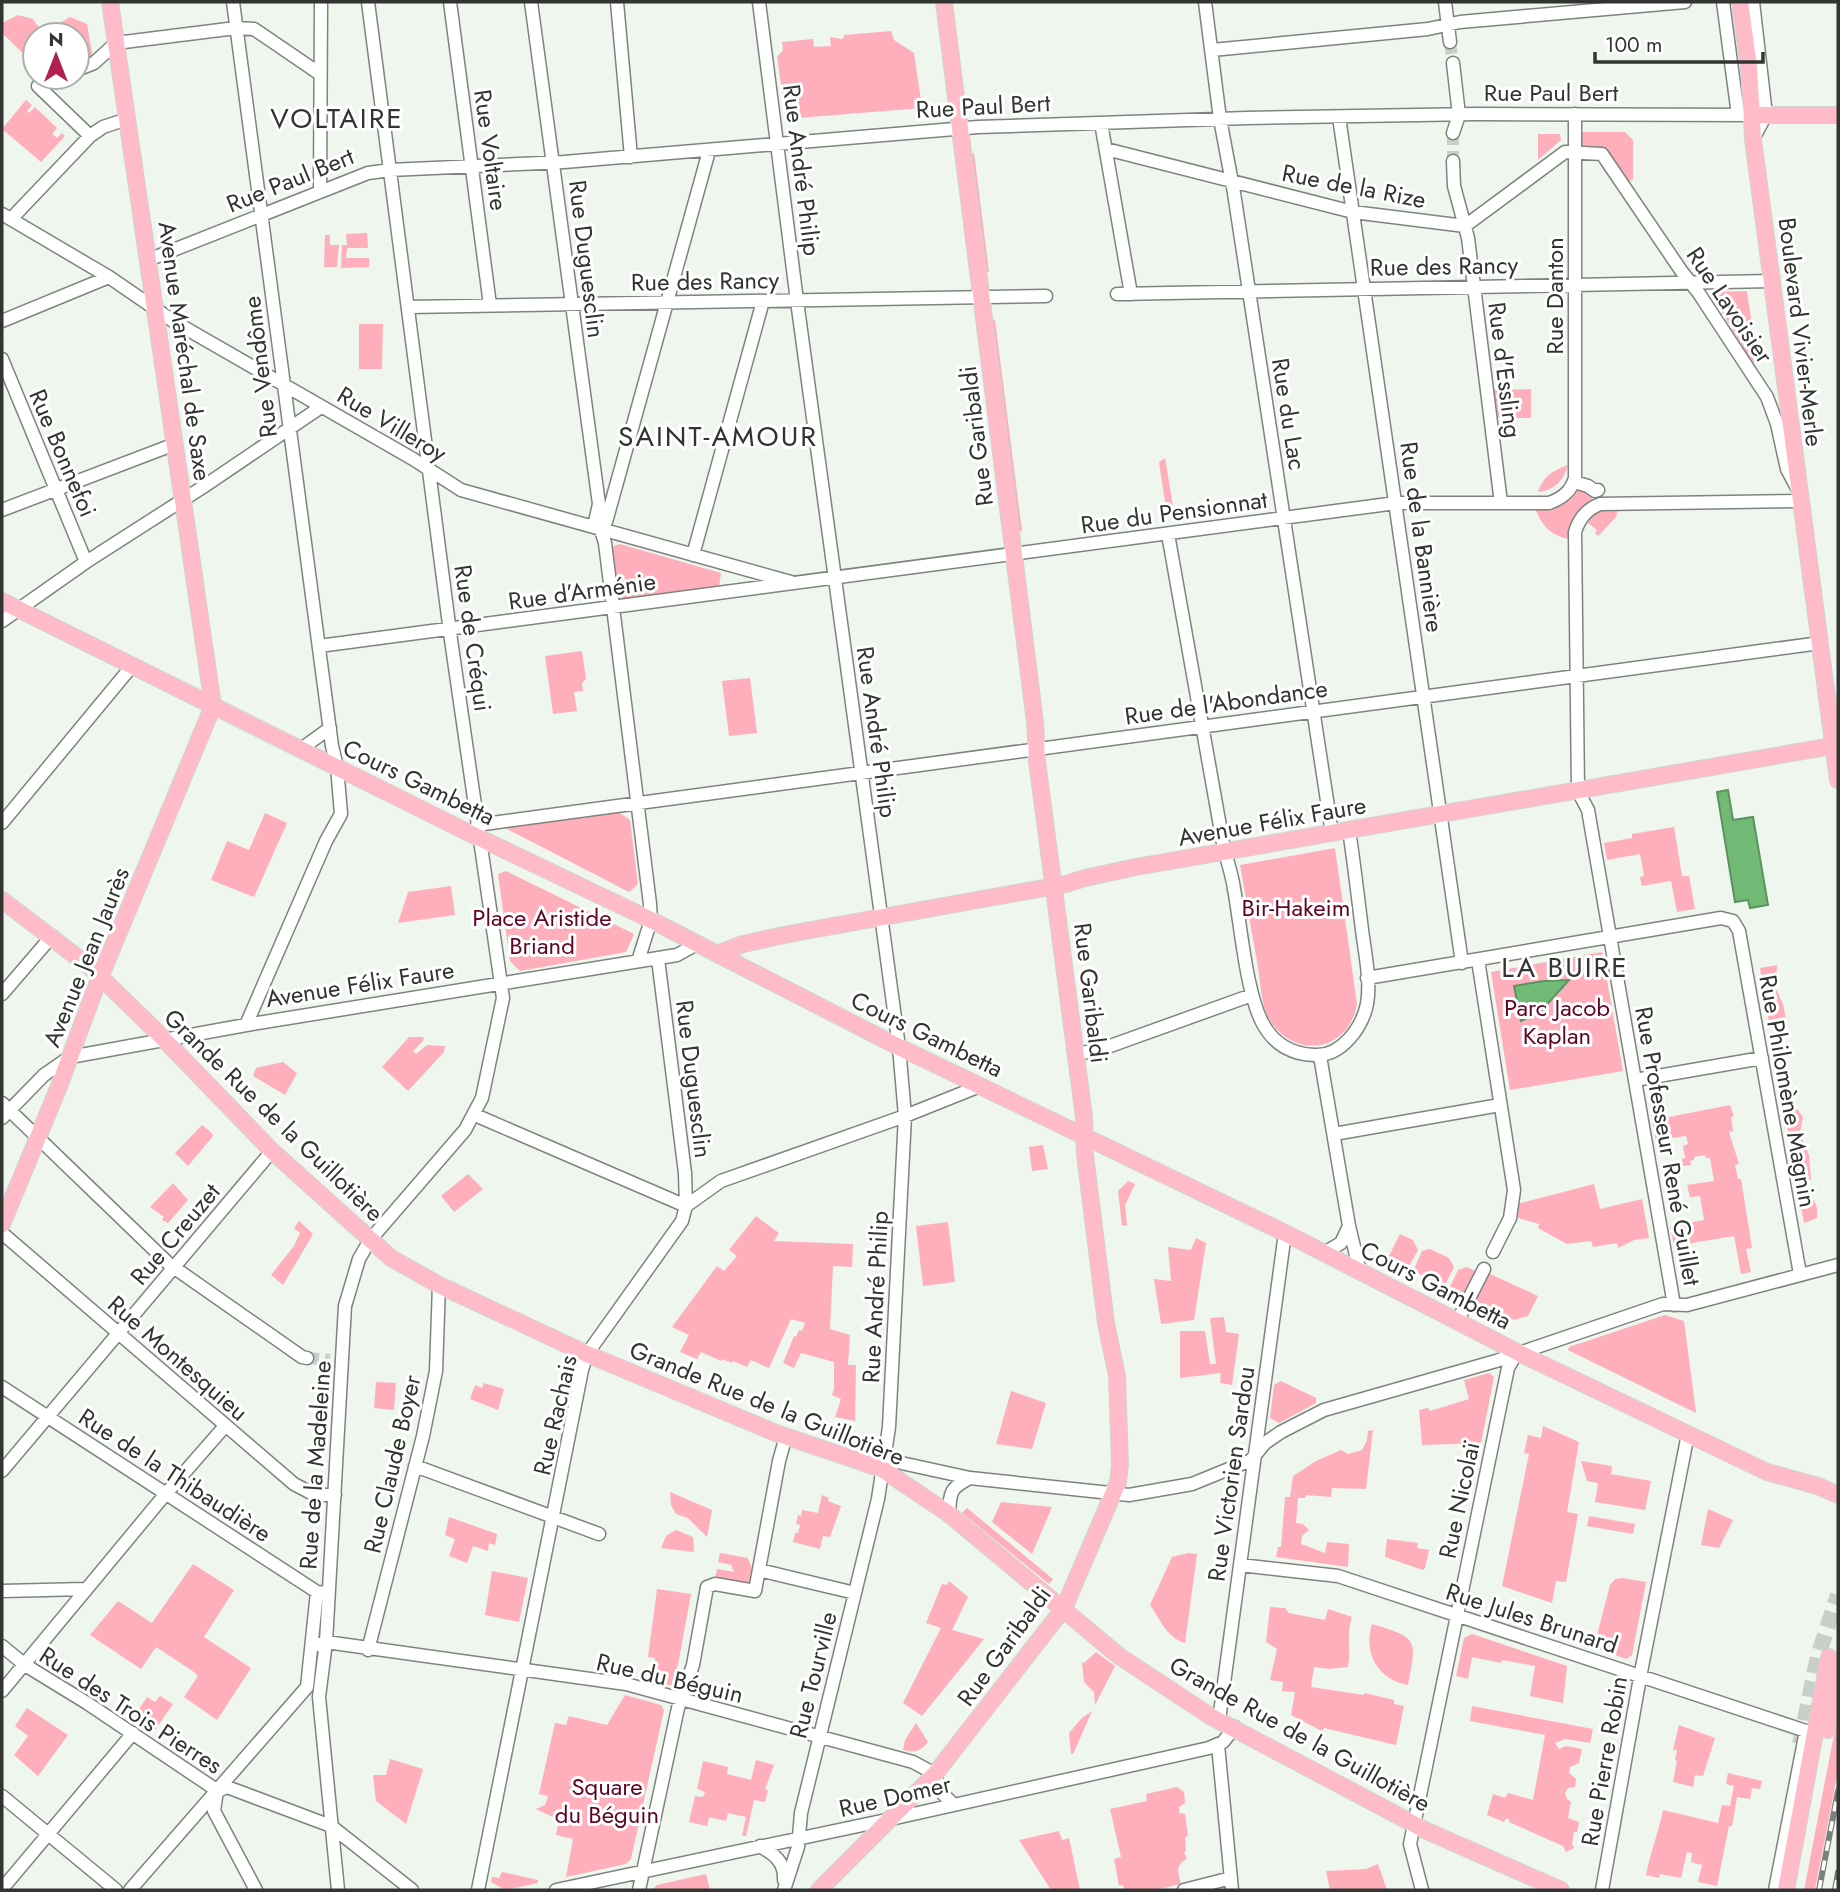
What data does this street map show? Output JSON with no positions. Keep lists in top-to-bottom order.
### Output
{
  "streets": {
    "main road": [
      "Rue Paul Bert",
      "Boulevard Vivier-Merle",
      "Avenue Maréchal de Saxe",
      "Rue Garibaldi",
      "Cours Gambetta",
      "Avenue Félix Faure",
      "Avenue Jean Jaurès",
      "Grande Rue de la Guillotière"
    ],
    "street": [
      "Rue Voltaire",
      "Rue André Philip",
      "Rue de la Rize",
      "Rue Duguesclin",
      "Rue des Rancy",
      "Rue Danton",
      "Rue Lavoisier",
      "Rue Vendôme",
      "Rue d'Essling",
      "Rue du Lac",
      "Rue Villeroy",
      "Rue Bonnefoi",
      "Rue du Pensionnat",
      "Rue de la Bannière",
      "Rue d’Arménie",
      "Rue de Créqui",
      "Rue de l'Abondance",
      "Rue Philomène Magnin",
      "Rue Professeur René Guillet",
      "Rue Creuzet",
      "Rue Montesquieu",
      "Rue Rachais",
      "Rue Claude Boyer",
      "Rue de la Madeleine",
      "Rue Victorien Sardou",
      "Rue de la Thibaudière",
      "Rue Nicolaï",
      "Rue Jules Brunard",
      "Rue Tourville",
      "Rue du Béguin",
      "Rue des Trois Pierres",
      "Rue Pierre Robin",
      "Rue Domer"
    ]
  },
  "crossings": [
    ["Rue Paul Bert", "Rue Voltaire"],
    ["Rue Paul Bert", "Rue André Philip"],
    ["Rue Paul Bert", "Rue Duguesclin"],
    ["Rue Paul Bert", "Rue Danton"],
    ["Rue Paul Bert", "Boulevard Vivier-Merle"],
    ["Rue Paul Bert", "Avenue Maréchal de Saxe"],
    ["Rue Paul Bert", "Rue Vendôme"],
    ["Rue Paul Bert", "Rue du Lac"],
    ["Rue Paul Bert", "Rue Garibaldi"],
    ["Rue Paul Bert", "Rue de la Bannière"],
    ["Rue Paul Bert", "Rue de Créqui"],
    ["Rue Voltaire", "Rue des Rancy"],
    ["Rue André Philip", "Rue des Rancy"],
    ["Rue André Philip", "Rue d’Arménie"],
    ["Rue André Philip", "Rue de l'Abondance"],
    ["Rue André Philip", "Cours Gambetta"],
    ["Rue André Philip", "Avenue Félix Faure"],
    ["Rue André Philip", "Grande Rue de la Guillotière"],
    ["Rue André Philip", "Rue Rachais"],
    ["Rue André Philip", "Rue Tourville"],
    ["Rue de la Rize", "Rue des Rancy"],
    ["Rue de la Rize", "Rue d'Essling"],
    ["Rue de la Rize", "Rue du Lac"],
    ["Rue de la Rize", "Rue de la Bannière"],
    ["Rue Duguesclin", "Rue des Rancy"],
    ["Rue Duguesclin", "Rue Villeroy"],
    ["Rue Duguesclin", "Rue d’Arménie"],
    ["Rue Duguesclin", "Rue de l'Abondance"],
    ["Rue Duguesclin", "Cours Gambetta"],
    ["Rue Duguesclin", "Avenue Félix Faure"],
    ["Rue Duguesclin", "Rue Rachais"],
    ["Rue des Rancy", "Rue Danton"],
    ["Rue des Rancy", "Rue Lavoisier"],
    ["Rue des Rancy", "Boulevard Vivier-Merle"],
    ["Rue des Rancy", "Rue d'Essling"],
    ["Rue des Rancy", "Rue du Lac"],
    ["Rue des Rancy", "Rue Garibaldi"],
    ["Rue des Rancy", "Rue de la Bannière"],
    ["Rue des Rancy", "Rue de Créqui"],
    ["Rue Danton", "Rue Lavoisier"],
    ["Rue Danton", "Rue du Pensionnat"],
    ["Rue Lavoisier", "Boulevard Vivier-Merle"],
    ["Boulevard Vivier-Merle", "Rue de l'Abondance"],
    ["Boulevard Vivier-Merle", "Avenue Félix Faure"],
    ["Avenue Maréchal de Saxe", "Rue Villeroy"],
    ["Avenue Maréchal de Saxe", "Cours Gambetta"],
    ["Avenue Maréchal de Saxe", "Avenue Jean Jaurès"],
    ["Rue Vendôme", "Rue Villeroy"],
    ["Rue Vendôme", "Rue d’Arménie"],
    ["Rue Vendôme", "Cours Gambetta"],
    ["Rue Vendôme", "Avenue Félix Faure"],
    ["Rue d'Essling", "Rue du Pensionnat"],
    ["Rue du Lac", "Rue du Pensionnat"],
    ["Rue du Lac", "Rue de l'Abondance"],
    ["Rue du Lac", "Avenue Félix Faure"],
    ["Rue Villeroy", "Rue d’Arménie"],
    ["Rue Villeroy", "Rue de Créqui"],
    ["Rue Garibaldi", "Rue du Pensionnat"],
    ["Rue Garibaldi", "Rue d’Arménie"],
    ["Rue Garibaldi", "Rue de l'Abondance"],
    ["Rue Garibaldi", "Cours Gambetta"],
    ["Rue Garibaldi", "Avenue Félix Faure"],
    ["Rue Garibaldi", "Grande Rue de la Guillotière"],
    ["Rue Garibaldi", "Rue du Béguin"],
    ["Rue Garibaldi", "Rue Domer"],
    ["Rue du Pensionnat", "Rue de la Bannière"],
    ["Rue du Pensionnat", "Rue d’Arménie"],
    ["Rue de la Bannière", "Rue de l'Abondance"],
    ["Rue de la Bannière", "Avenue Félix Faure"],
    ["Rue d’Arménie", "Rue de Créqui"],
    ["Rue de Créqui", "Cours Gambetta"],
    ["Rue de Créqui", "Avenue Félix Faure"],
    ["Rue de Créqui", "Grande Rue de la Guillotière"],
    ["Rue de Créqui", "Rue de la Madeleine"],
    ["Cours Gambetta", "Avenue Félix Faure"],
    ["Cours Gambetta", "Avenue Jean Jaurès"],
    ["Cours Gambetta", "Grande Rue de la Guillotière"],
    ["Cours Gambetta", "Rue Rachais"],
    ["Cours Gambetta", "Rue Victorien Sardou"],
    ["Cours Gambetta", "Rue Nicolaï"],
    ["Cours Gambetta", "Rue Pierre Robin"],
    ["Avenue Félix Faure", "Avenue Jean Jaurès"],
    ["Avenue Félix Faure", "Grande Rue de la Guillotière"],
    ["Avenue Félix Faure", "Rue Professeur René Guillet"],
    ["Avenue Jean Jaurès", "Grande Rue de la Guillotière"],
    ["Rue Philomène Magnin", "Grande Rue de la Guillotière"],
    ["Rue Philomène Magnin", "Rue Professeur René Guillet"],
    ["Grande Rue de la Guillotière", "Rue Professeur René Guillet"],
    ["Grande Rue de la Guillotière", "Rue Creuzet"],
    ["Grande Rue de la Guillotière", "Rue Rachais"],
    ["Grande Rue de la Guillotière", "Rue Claude Boyer"],
    ["Grande Rue de la Guillotière", "Rue de la Madeleine"],
    ["Grande Rue de la Guillotière", "Rue Victorien Sardou"],
    ["Grande Rue de la Guillotière", "Rue Nicolaï"],
    ["Grande Rue de la Guillotière", "Rue Tourville"],
    ["Rue Creuzet", "Rue Montesquieu"],
    ["Rue Creuzet", "Rue de la Thibaudière"],
    ["Rue Montesquieu", "Rue de la Madeleine"],
    ["Rue Rachais", "Rue du Béguin"],
    ["Rue Claude Boyer", "Rue du Béguin"],
    ["Rue de la Madeleine", "Rue de la Thibaudière"],
    ["Rue de la Madeleine", "Rue du Béguin"],
    ["Rue Victorien Sardou", "Rue Jules Brunard"],
    ["Rue Nicolaï", "Rue Jules Brunard"],
    ["Rue Jules Brunard", "Rue Pierre Robin"],
    ["Rue Tourville", "Rue du Béguin"],
    ["Rue Tourville", "Rue Domer"]
  ],
  "districts": ["VOLTAIRE", "SAINT-AMOUR", "LA BUIRE"],
  "parks": [
    "Bir-Hakeim",
    "Place Aristide Briand",
    "Parc Jacob Kaplan",
    "Square du Béguin"
  ],
  "scale_bar": "100 m",
  "north": "top"
}
